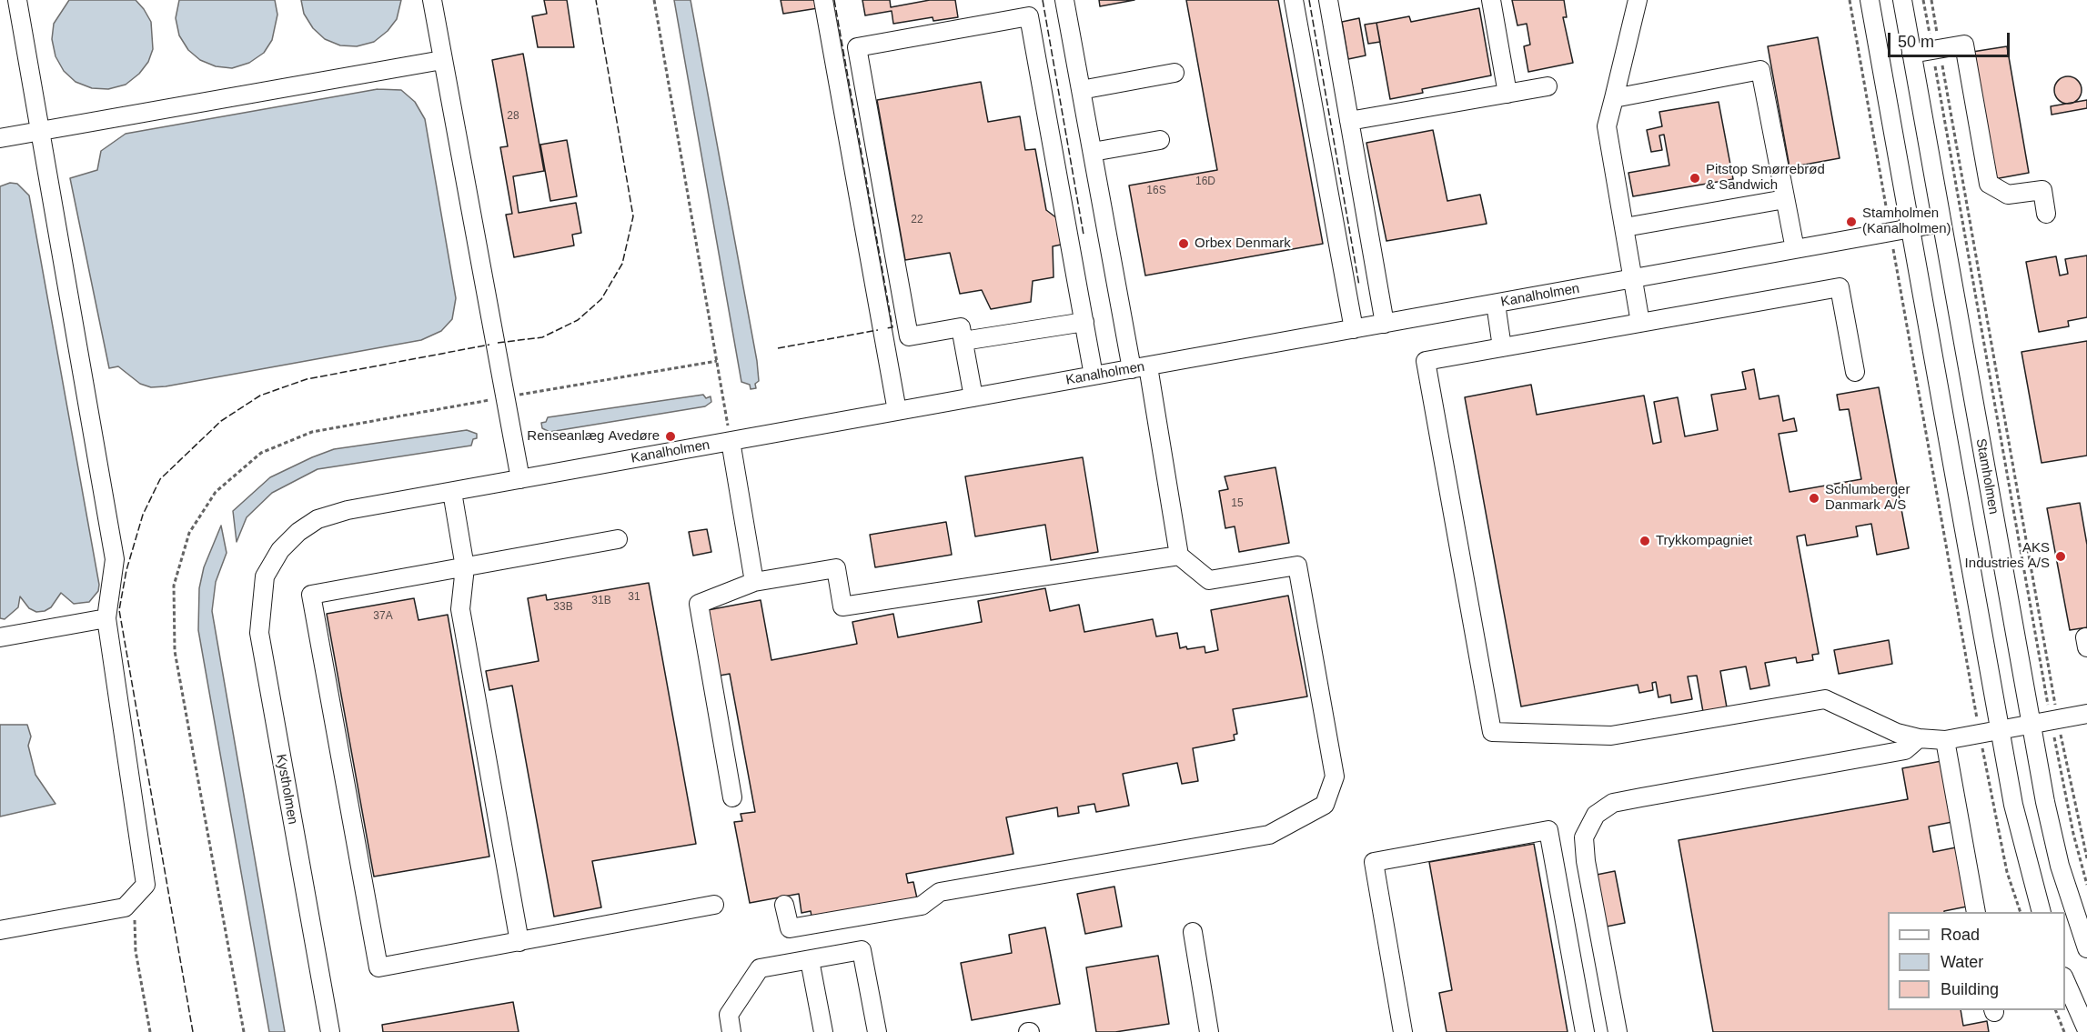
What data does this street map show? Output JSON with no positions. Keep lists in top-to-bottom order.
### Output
{
  "streets": {
    "street": ["Kanalholmen", "Stamholmen", "Kystholmen"]
  },
  "crossings": [
    ["Kanalholmen", "Stamholmen"],
    ["Kanalholmen", "Kystholmen"]
  ],
  "places": [
    "Pitstop Smørrebrød & Sandwich",
    "Stamholmen (Kanalholmen)",
    "Orbex Denmark",
    "Renseanlæg Avedøre",
    "Schlumberger Danmark A/S",
    "Trykkompagniet",
    "AKS Industries A/S"
  ],
  "house_numbers": [
    "28",
    "16D",
    "16S",
    "22",
    "15",
    "31",
    "31B",
    "33B",
    "37A"
  ],
  "legend": ["Road", "Water", "Building"],
  "scale_bar": "50 m"
}
